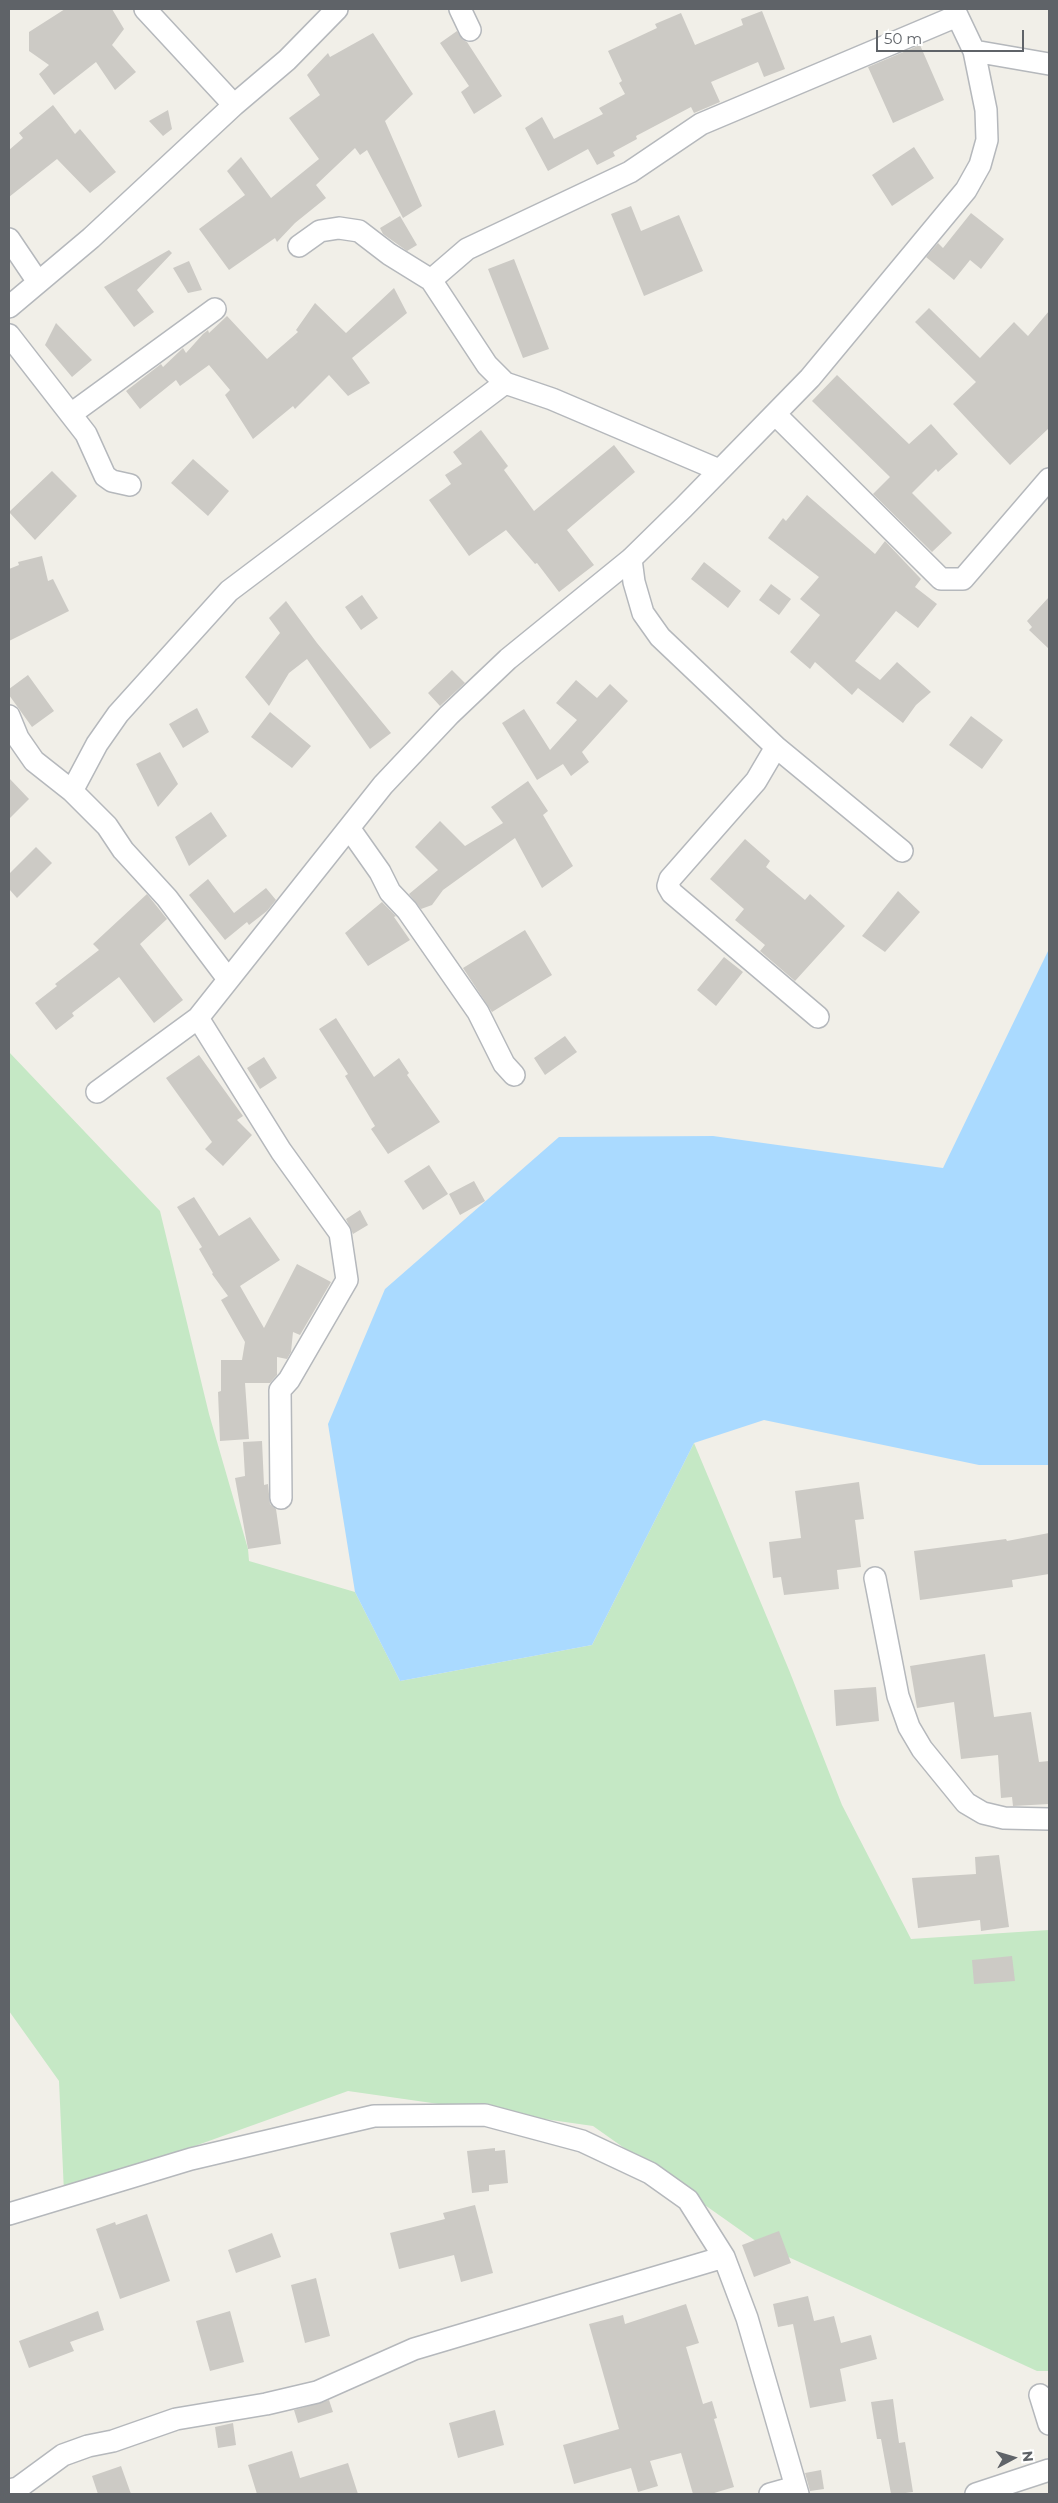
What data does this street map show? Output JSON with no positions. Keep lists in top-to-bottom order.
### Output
{
  "scale_bar": "50 m",
  "north": "right"
}
